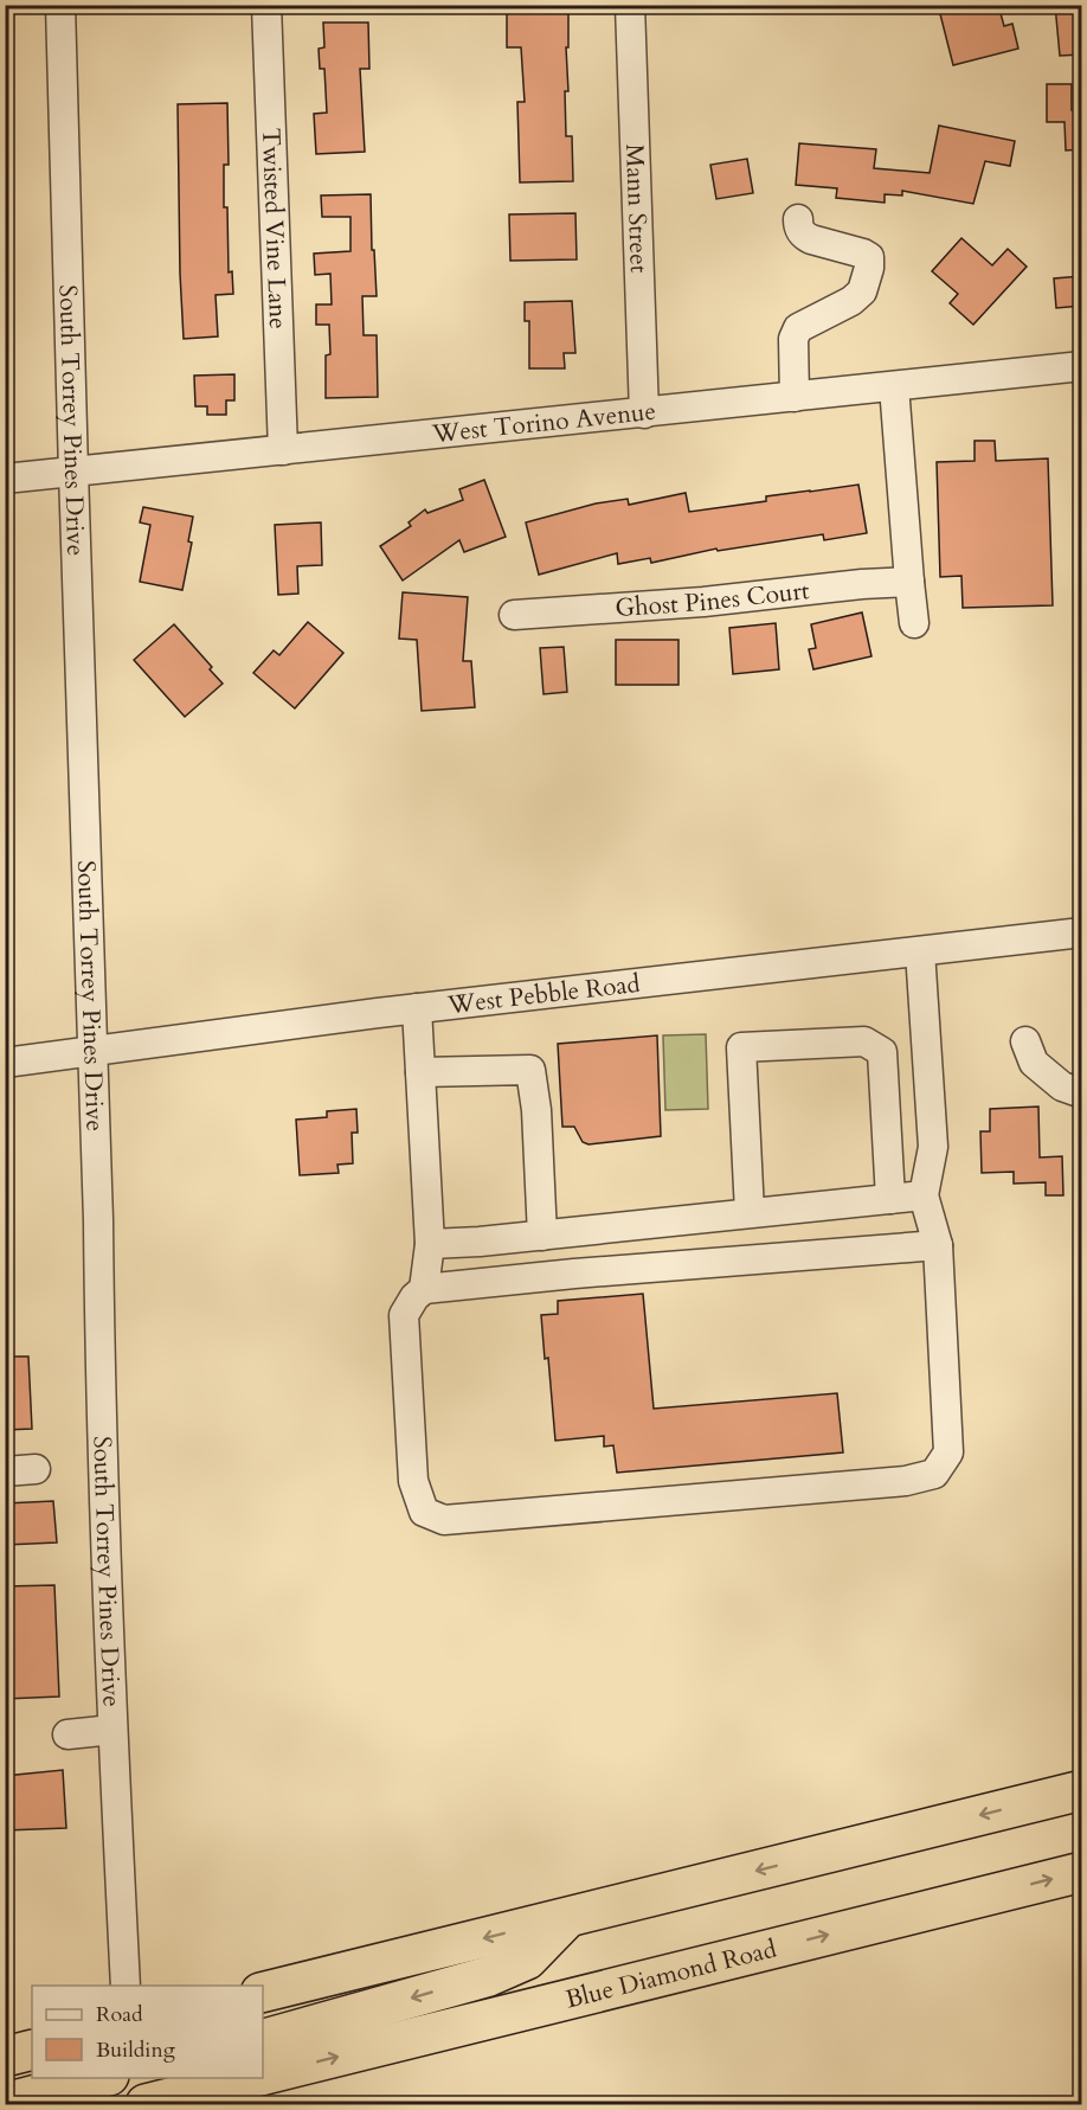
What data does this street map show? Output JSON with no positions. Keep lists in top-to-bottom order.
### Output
{
  "streets": {
    "highway": ["Blue Diamond Road"],
    "street": [
      "Mann Street",
      "Twisted Vine Lane",
      "South Torrey Pines Drive",
      "West Torino Avenue",
      "Ghost Pines Court",
      "West Pebble Road"
    ]
  },
  "crossings": [
    ["Mann Street", "West Torino Avenue"],
    ["Twisted Vine Lane", "West Torino Avenue"],
    ["South Torrey Pines Drive", "West Torino Avenue"],
    ["South Torrey Pines Drive", "West Pebble Road"]
  ],
  "legend": ["Road", "Building"]
}
